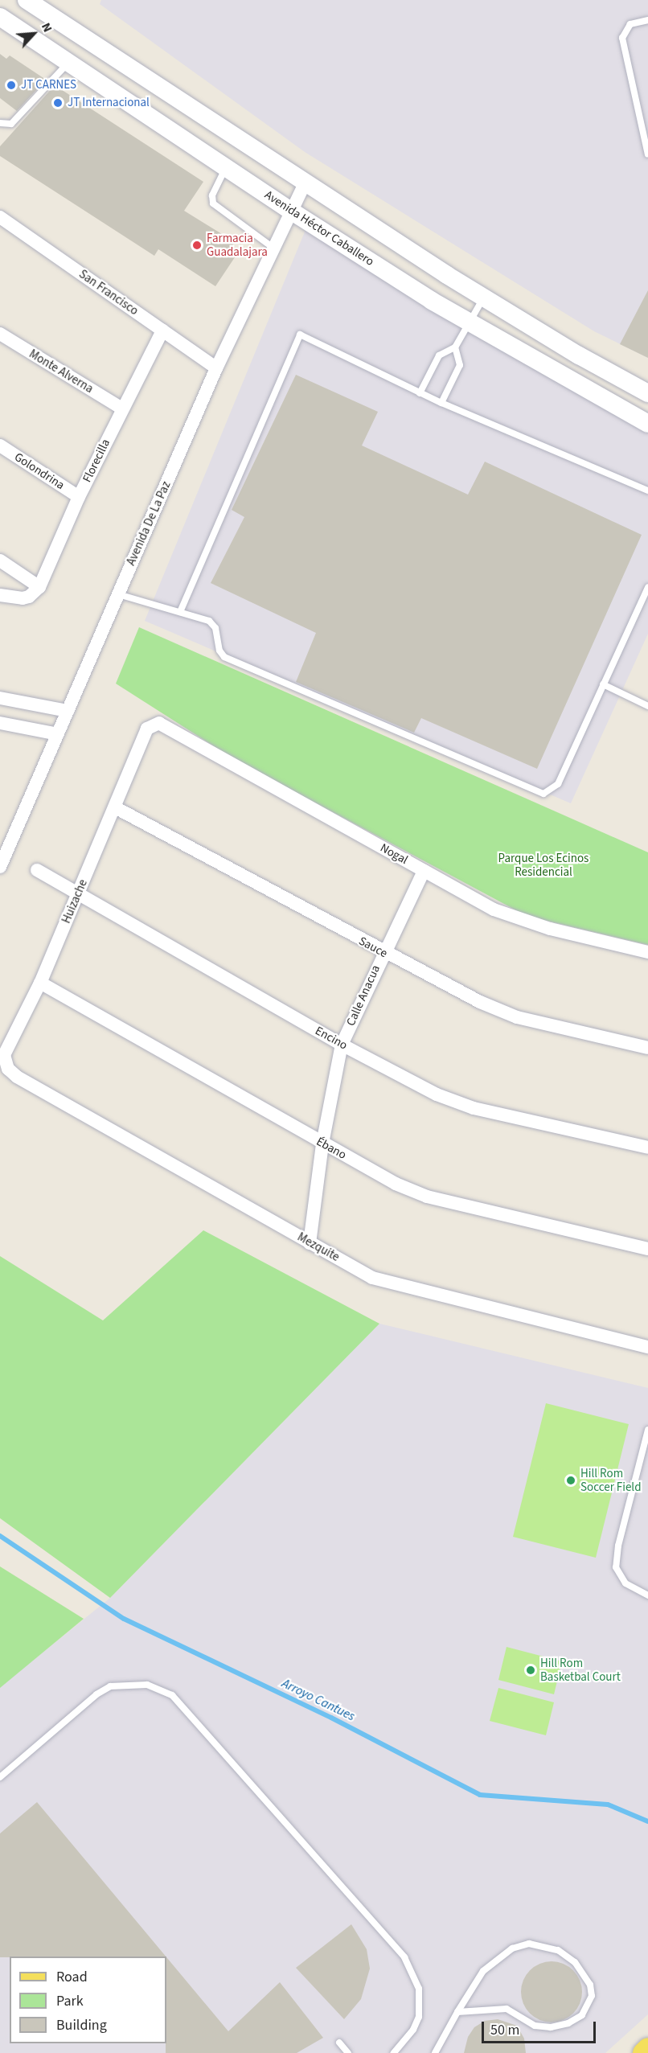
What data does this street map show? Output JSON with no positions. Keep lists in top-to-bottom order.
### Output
{
  "streets": {
    "main road": ["Avenida Héctor Caballero"],
    "street": [
      "San Francisco",
      "Monte Alverna",
      "Florecilla",
      "Golondrina",
      "Avenida De La Paz",
      "Nogal",
      "Huizache",
      "Sauce",
      "Calle Anacua",
      "Encino",
      "Ébano",
      "Mezquite"
    ]
  },
  "crossings": [
    ["Avenida Héctor Caballero", "Avenida De La Paz"],
    ["San Francisco", "Florecilla"],
    ["San Francisco", "Avenida De La Paz"],
    ["Monte Alverna", "Florecilla"],
    ["Florecilla", "Golondrina"],
    ["Nogal", "Huizache"],
    ["Nogal", "Calle Anacua"],
    ["Huizache", "Sauce"],
    ["Huizache", "Encino"],
    ["Huizache", "Ébano"],
    ["Huizache", "Mezquite"],
    ["Sauce", "Calle Anacua"],
    ["Calle Anacua", "Encino"],
    ["Calle Anacua", "Ébano"],
    ["Calle Anacua", "Mezquite"]
  ],
  "water": ["Arroyo Cantues"],
  "parks": ["Parque Los Ecinos Residencial"],
  "places": [
    "JT CARNES",
    "JT Internacional",
    "Farmacia Guadalajara",
    "Hill Rom Soccer Field",
    "Hill Rom Basketbal Court"
  ],
  "legend": ["Road", "Park", "Building"],
  "scale_bar": "50 m",
  "north": "top right"
}
